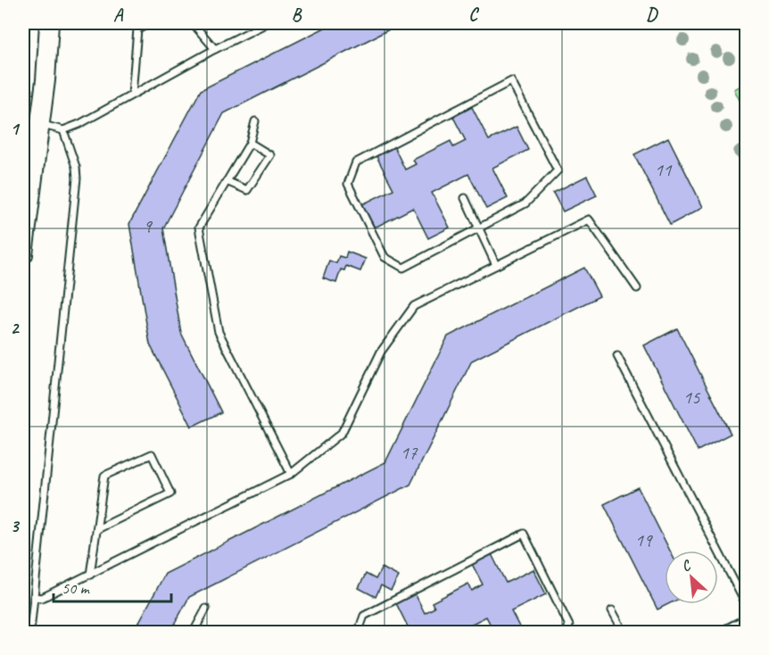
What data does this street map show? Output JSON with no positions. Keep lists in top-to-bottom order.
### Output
{
  "house_numbers": [
    "11",
    "9",
    "15",
    "17",
    "19"
  ],
  "scale_bar": "50 m",
  "north": "top left",
  "grid": {
    "columns": [
      "A",
      "B",
      "C",
      "D"
    ],
    "rows": ["1", "2", "3"]
  }
}
